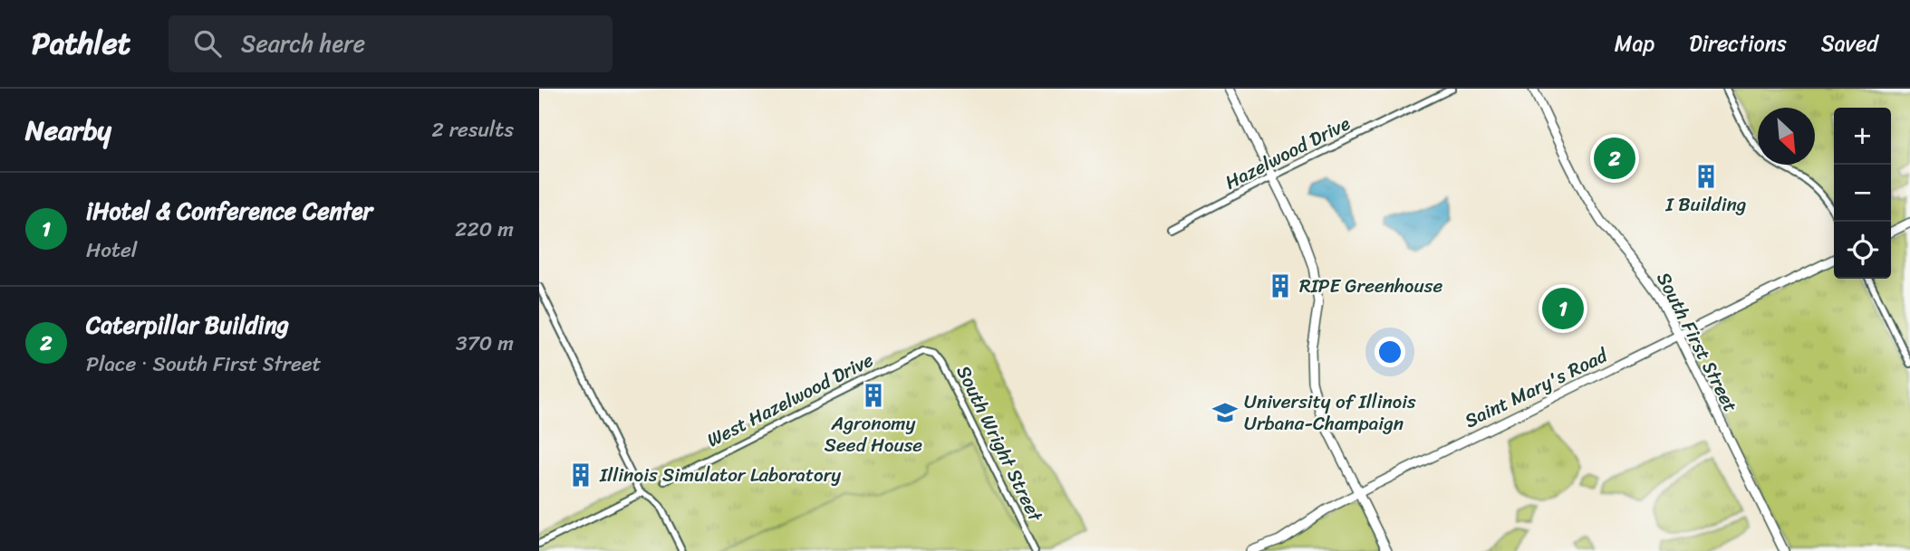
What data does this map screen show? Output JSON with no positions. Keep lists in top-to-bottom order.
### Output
{
  "streets": {
    "street": [
      "Hazelwood Drive",
      "South First Street",
      "Saint Mary's Road",
      "West Hazelwood Drive",
      "South Wright Street"
    ]
  },
  "crossings": [
    ["South First Street", "Saint Mary's Road"],
    ["West Hazelwood Drive", "South Wright Street"]
  ],
  "places": {
    "building": [
      "I Building",
      "RIPE Greenhouse",
      "Agronomy Seed House",
      "Illinois Simulator Laboratory"
    ],
    "school or university": ["University of Illinois Urbana-Champaign"]
  },
  "north": "bottom right",
  "page": {
    "header": "Pathlet",
    "search": "Search here",
    "nav": ["Map", "Directions", "Saved"],
    "heading": ["Nearby", "2 results"],
    "map_buttons": ["+", "−"],
    "pins": ["2", "1"],
    "list": [
      {
        "mark": "1",
        "name": "iHotel & Conference Center",
        "note": "Hotel",
        "value": "220 m"
      },
      {
        "mark": "2",
        "name": "Caterpillar Building",
        "note": "Place · South First Street",
        "value": "370 m"
      }
    ]
  }
}
